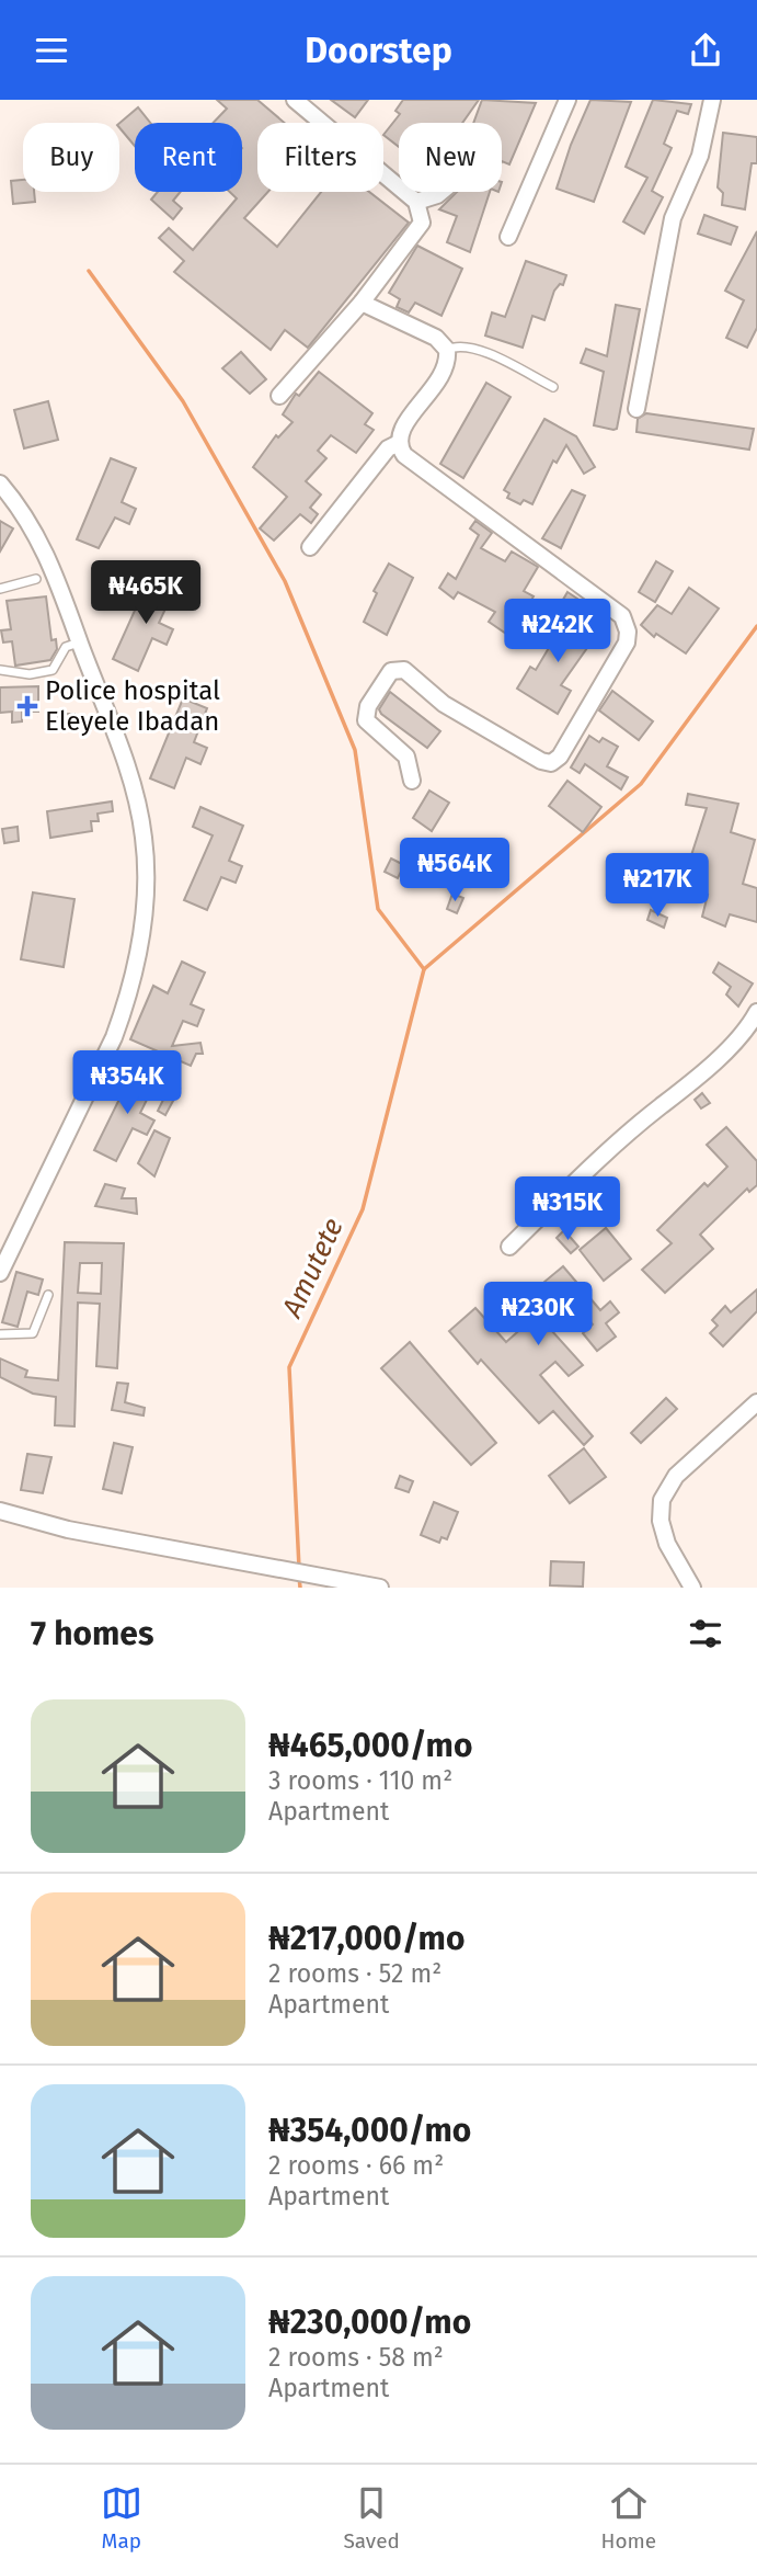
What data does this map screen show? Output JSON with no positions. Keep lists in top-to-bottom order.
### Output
{
  "water": ["Amutete"],
  "places": {
    "health": ["Police hospital Eleyele Ibadan"]
  },
  "page": {
    "header": "Doorstep",
    "chip": [
      "Buy",
      "Rent",
      "Filters",
      "New"
    ],
    "price": [
      "₦465K",
      "₦242K",
      "₦564K",
      "₦217K",
      "₦354K",
      "₦315K",
      "₦230K"
    ],
    "heading": "7 homes",
    "list": [
      {
        "name": "₦465,000/mo",
        "note": "3 rooms · 110 m² · Apartment"
      },
      {
        "name": "₦217,000/mo",
        "note": "2 rooms · 52 m² · Apartment"
      },
      {
        "name": "₦354,000/mo",
        "note": "2 rooms · 66 m² · Apartment"
      },
      {
        "name": "₦230,000/mo",
        "note": "2 rooms · 58 m² · Apartment"
      }
    ],
    "tabs": ["Map", "Saved", "Home"]
  }
}
